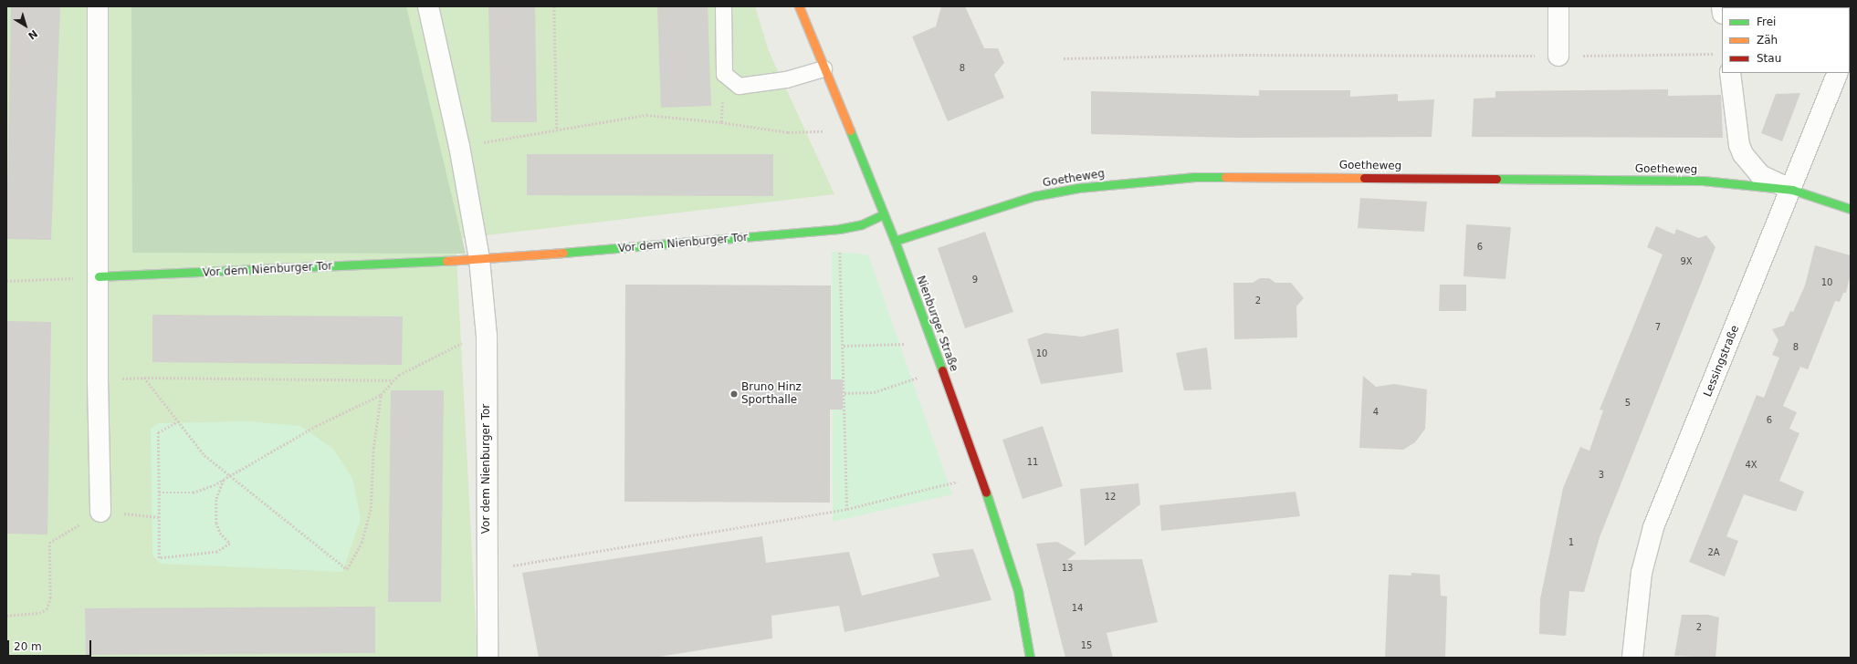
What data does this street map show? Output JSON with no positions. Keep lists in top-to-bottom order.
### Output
{
  "streets": {
    "street": [
      "Goetheweg",
      "Vor dem Nienburger Tor",
      "Nienburger Straße",
      "Lessingstraße"
    ]
  },
  "crossings": [
    ["Goetheweg", "Nienburger Straße"],
    ["Goetheweg", "Lessingstraße"],
    ["Vor dem Nienburger Tor", "Nienburger Straße"]
  ],
  "places": ["Bruno Hinz Sporthalle"],
  "house_numbers": [
    "8",
    "6",
    "9X",
    "9",
    "10",
    "2",
    "7",
    "8",
    "10",
    "5",
    "4",
    "6",
    "11",
    "4X",
    "3",
    "12",
    "1",
    "2A",
    "13",
    "14",
    "2",
    "15"
  ],
  "legend": ["Frei", "Zäh", "Stau"],
  "scale_bar": "20 m",
  "north": "bottom right"
}
